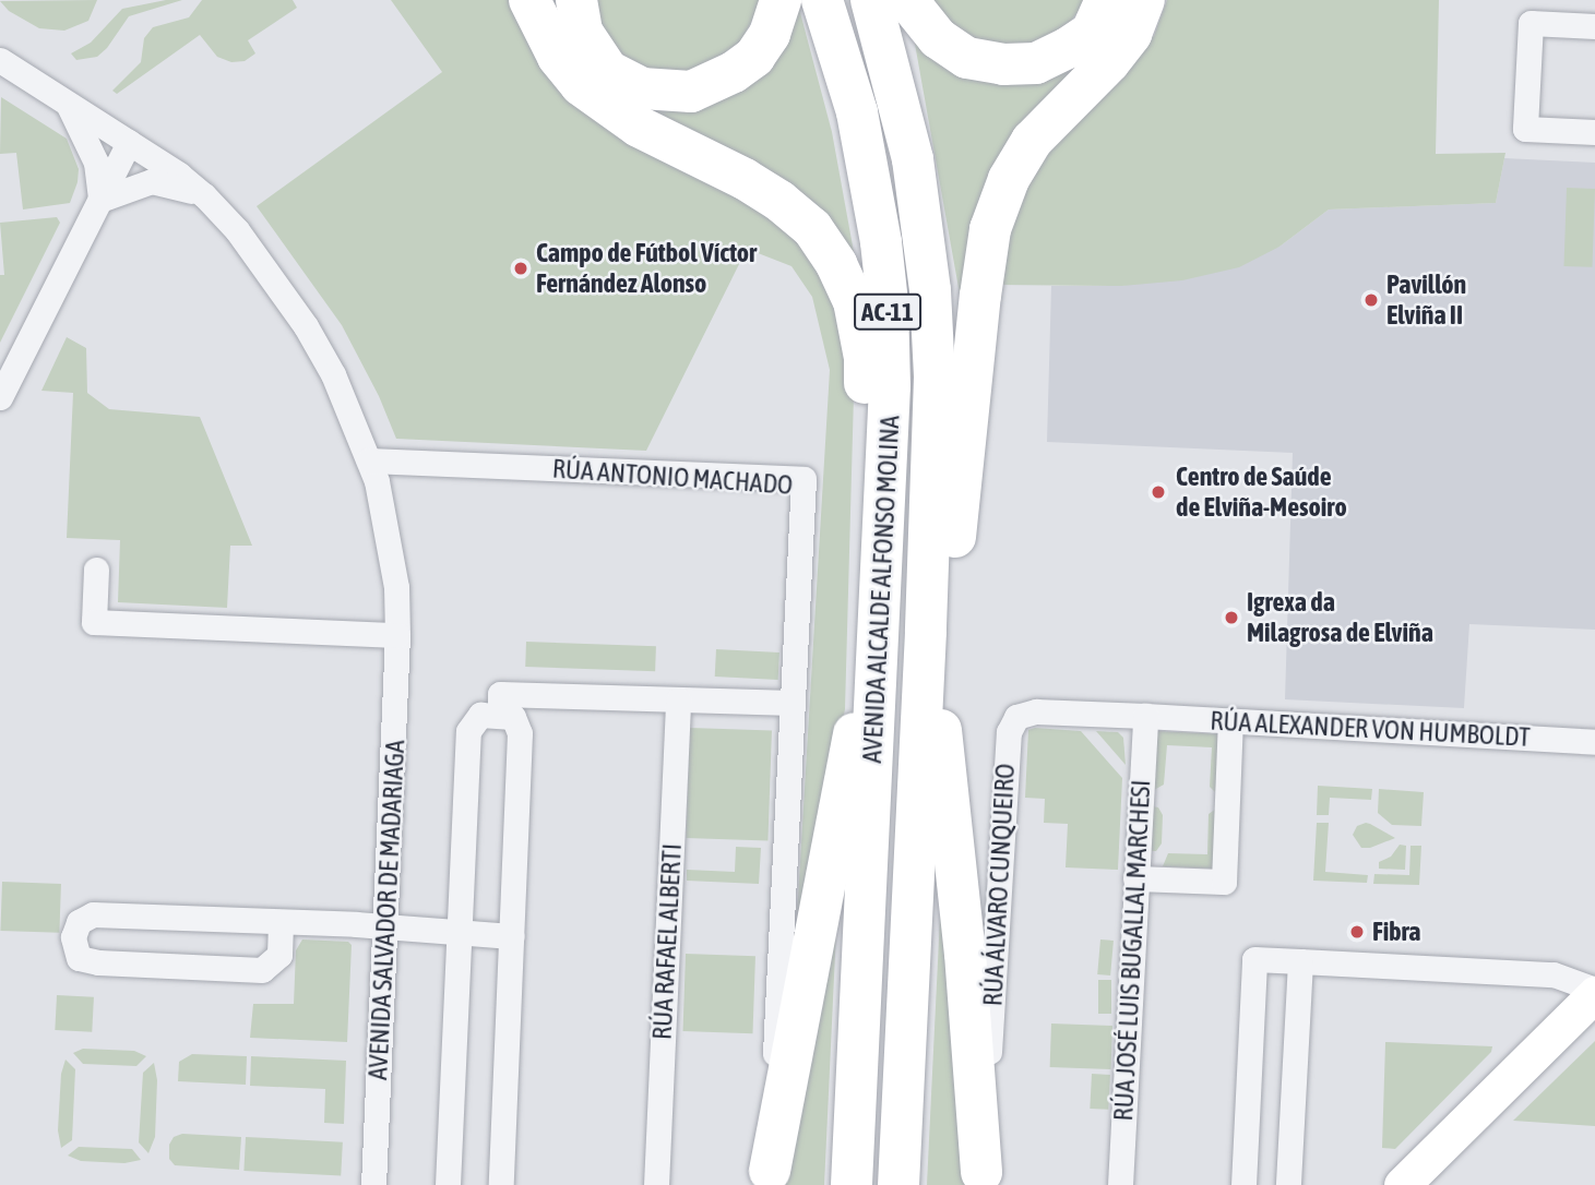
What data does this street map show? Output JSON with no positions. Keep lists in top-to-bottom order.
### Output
{
  "streets": {
    "highway": ["AC-11", "AVENIDA ALCALDE ALFONSO MOLINA"],
    "street": [
      "RÚA ANTONIO MACHADO",
      "RÚA ALEXANDER VON HUMBOLDT",
      "RÚA ÁLVARO CUNQUEIRO",
      "AVENIDA SALVADOR DE MADARIAGA",
      "RÚA RAFAEL ALBERTI",
      "RÚA JOSÉ LUIS BUGALLAL MARCHESI"
    ]
  },
  "crossings": [
    ["RÚA ANTONIO MACHADO", "AVENIDA SALVADOR DE MADARIAGA"],
    ["RÚA ALEXANDER VON HUMBOLDT", "RÚA ÁLVARO CUNQUEIRO"],
    ["RÚA ALEXANDER VON HUMBOLDT", "RÚA JOSÉ LUIS BUGALLAL MARCHESI"],
    ["RÚA ÁLVARO CUNQUEIRO", "RÚA JOSÉ LUIS BUGALLAL MARCHESI"]
  ],
  "places": [
    "Campo de Fútbol Víctor Fernández Alonso",
    "Pavillón Elviña II",
    "Centro de Saúde de Elviña-Mesoiro",
    "Igrexa da Milagrosa de Elviña",
    "Fibra"
  ]
}
